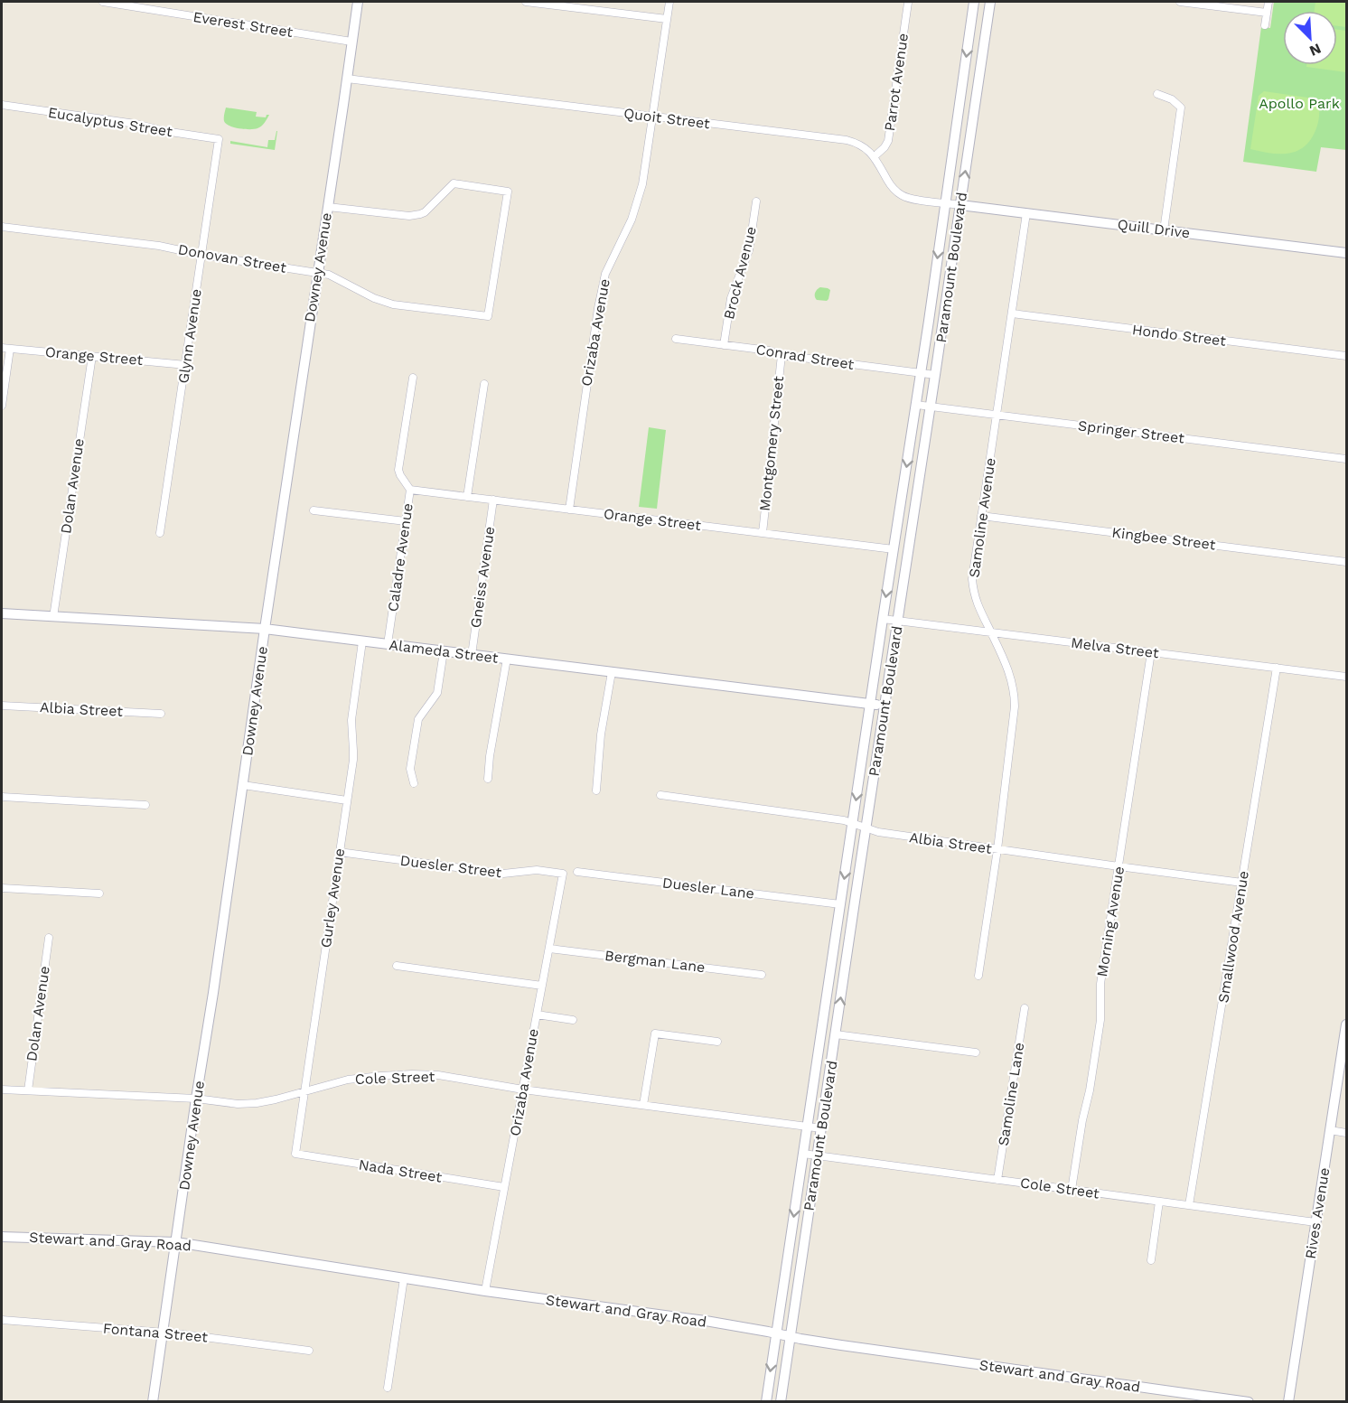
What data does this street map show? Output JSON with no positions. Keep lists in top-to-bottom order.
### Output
{
  "streets": {
    "main road": [
      "Quill Drive",
      "Downey Avenue",
      "Paramount Boulevard",
      "Alameda Street",
      "Rives Avenue",
      "Stewart and Gray Road"
    ],
    "street": [
      "Everest Street",
      "Parrot Avenue",
      "Quoit Street",
      "Eucalyptus Street",
      "Donovan Street",
      "Brock Avenue",
      "Orizaba Avenue",
      "Hondo Street",
      "Glynn Avenue",
      "Orange Street",
      "Conrad Street",
      "Springer Street",
      "Montgomery Street",
      "Dolan Avenue",
      "Samoline Avenue",
      "Kingbee Street",
      "Caladre Avenue",
      "Gneiss Avenue",
      "Melva Street",
      "Albia Street",
      "Duesler Street",
      "Duesler Lane",
      "Gurley Avenue",
      "Morning Avenue",
      "Smallwood Avenue",
      "Bergman Lane",
      "Cole Street",
      "Samoline Lane",
      "Nada Street",
      "Fontana Street"
    ]
  },
  "crossings": [
    ["Everest Street", "Downey Avenue"],
    ["Parrot Avenue", "Quoit Street"],
    ["Quoit Street", "Downey Avenue"],
    ["Quoit Street", "Orizaba Avenue"],
    ["Eucalyptus Street", "Glynn Avenue"],
    ["Quill Drive", "Paramount Boulevard"],
    ["Quill Drive", "Samoline Avenue"],
    ["Donovan Street", "Downey Avenue"],
    ["Donovan Street", "Glynn Avenue"],
    ["Downey Avenue", "Alameda Street"],
    ["Downey Avenue", "Cole Street"],
    ["Downey Avenue", "Stewart and Gray Road"],
    ["Downey Avenue", "Fontana Street"],
    ["Paramount Boulevard", "Orange Street"],
    ["Paramount Boulevard", "Conrad Street"],
    ["Paramount Boulevard", "Springer Street"],
    ["Paramount Boulevard", "Melva Street"],
    ["Paramount Boulevard", "Alameda Street"],
    ["Paramount Boulevard", "Albia Street"],
    ["Paramount Boulevard", "Duesler Lane"],
    ["Paramount Boulevard", "Cole Street"],
    ["Paramount Boulevard", "Stewart and Gray Road"],
    ["Brock Avenue", "Conrad Street"],
    ["Orizaba Avenue", "Orange Street"],
    ["Orizaba Avenue", "Duesler Street"],
    ["Orizaba Avenue", "Bergman Lane"],
    ["Orizaba Avenue", "Cole Street"],
    ["Orizaba Avenue", "Nada Street"],
    ["Orizaba Avenue", "Stewart and Gray Road"],
    ["Hondo Street", "Samoline Avenue"],
    ["Glynn Avenue", "Orange Street"],
    ["Orange Street", "Montgomery Street"],
    ["Orange Street", "Dolan Avenue"],
    ["Orange Street", "Caladre Avenue"],
    ["Orange Street", "Gneiss Avenue"],
    ["Conrad Street", "Montgomery Street"],
    ["Springer Street", "Samoline Avenue"],
    ["Dolan Avenue", "Alameda Street"],
    ["Dolan Avenue", "Cole Street"],
    ["Samoline Avenue", "Kingbee Street"],
    ["Samoline Avenue", "Melva Street"],
    ["Samoline Avenue", "Albia Street"],
    ["Caladre Avenue", "Alameda Street"],
    ["Gneiss Avenue", "Alameda Street"],
    ["Melva Street", "Morning Avenue"],
    ["Melva Street", "Smallwood Avenue"],
    ["Alameda Street", "Gurley Avenue"],
    ["Albia Street", "Morning Avenue"],
    ["Albia Street", "Smallwood Avenue"],
    ["Duesler Street", "Gurley Avenue"],
    ["Gurley Avenue", "Cole Street"],
    ["Gurley Avenue", "Nada Street"],
    ["Morning Avenue", "Cole Street"],
    ["Smallwood Avenue", "Cole Street"],
    ["Cole Street", "Samoline Lane"],
    ["Cole Street", "Rives Avenue"]
  ],
  "parks": ["Apollo Park"],
  "north": "bottom right"
}
